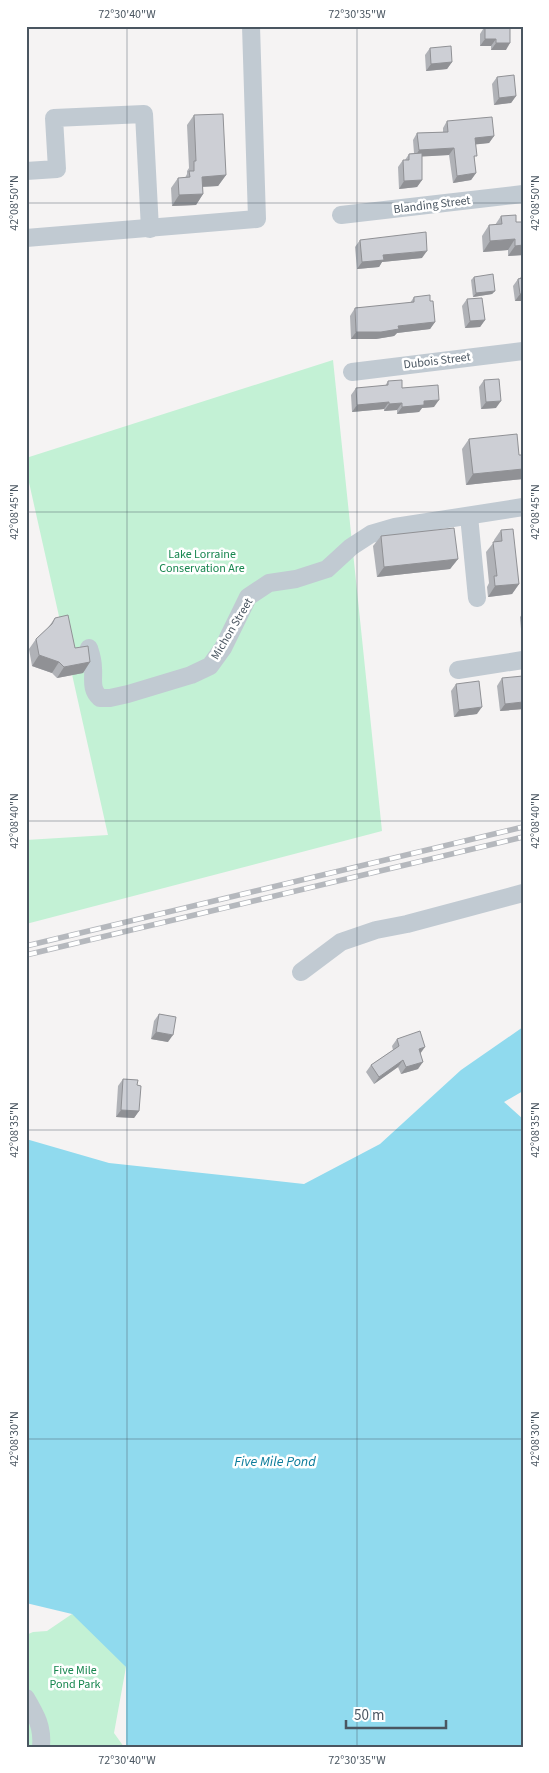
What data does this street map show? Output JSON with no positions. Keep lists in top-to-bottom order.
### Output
{
  "streets": {
    "street": ["Blanding Street", "Dubois Street", "Michon Street"]
  },
  "water": ["Five Mile Pond"],
  "parks": ["Lake Lorraine Conservation Are", "Five Mile Pond Park"],
  "scale_bar": "50 m",
  "coordinates": [
    "72°30'40\"W",
    "72°30'35\"W",
    "42°08'50\"N",
    "42°08'45\"N",
    "42°08'40\"N",
    "42°08'35\"N",
    "42°08'30\"N"
  ]
}
